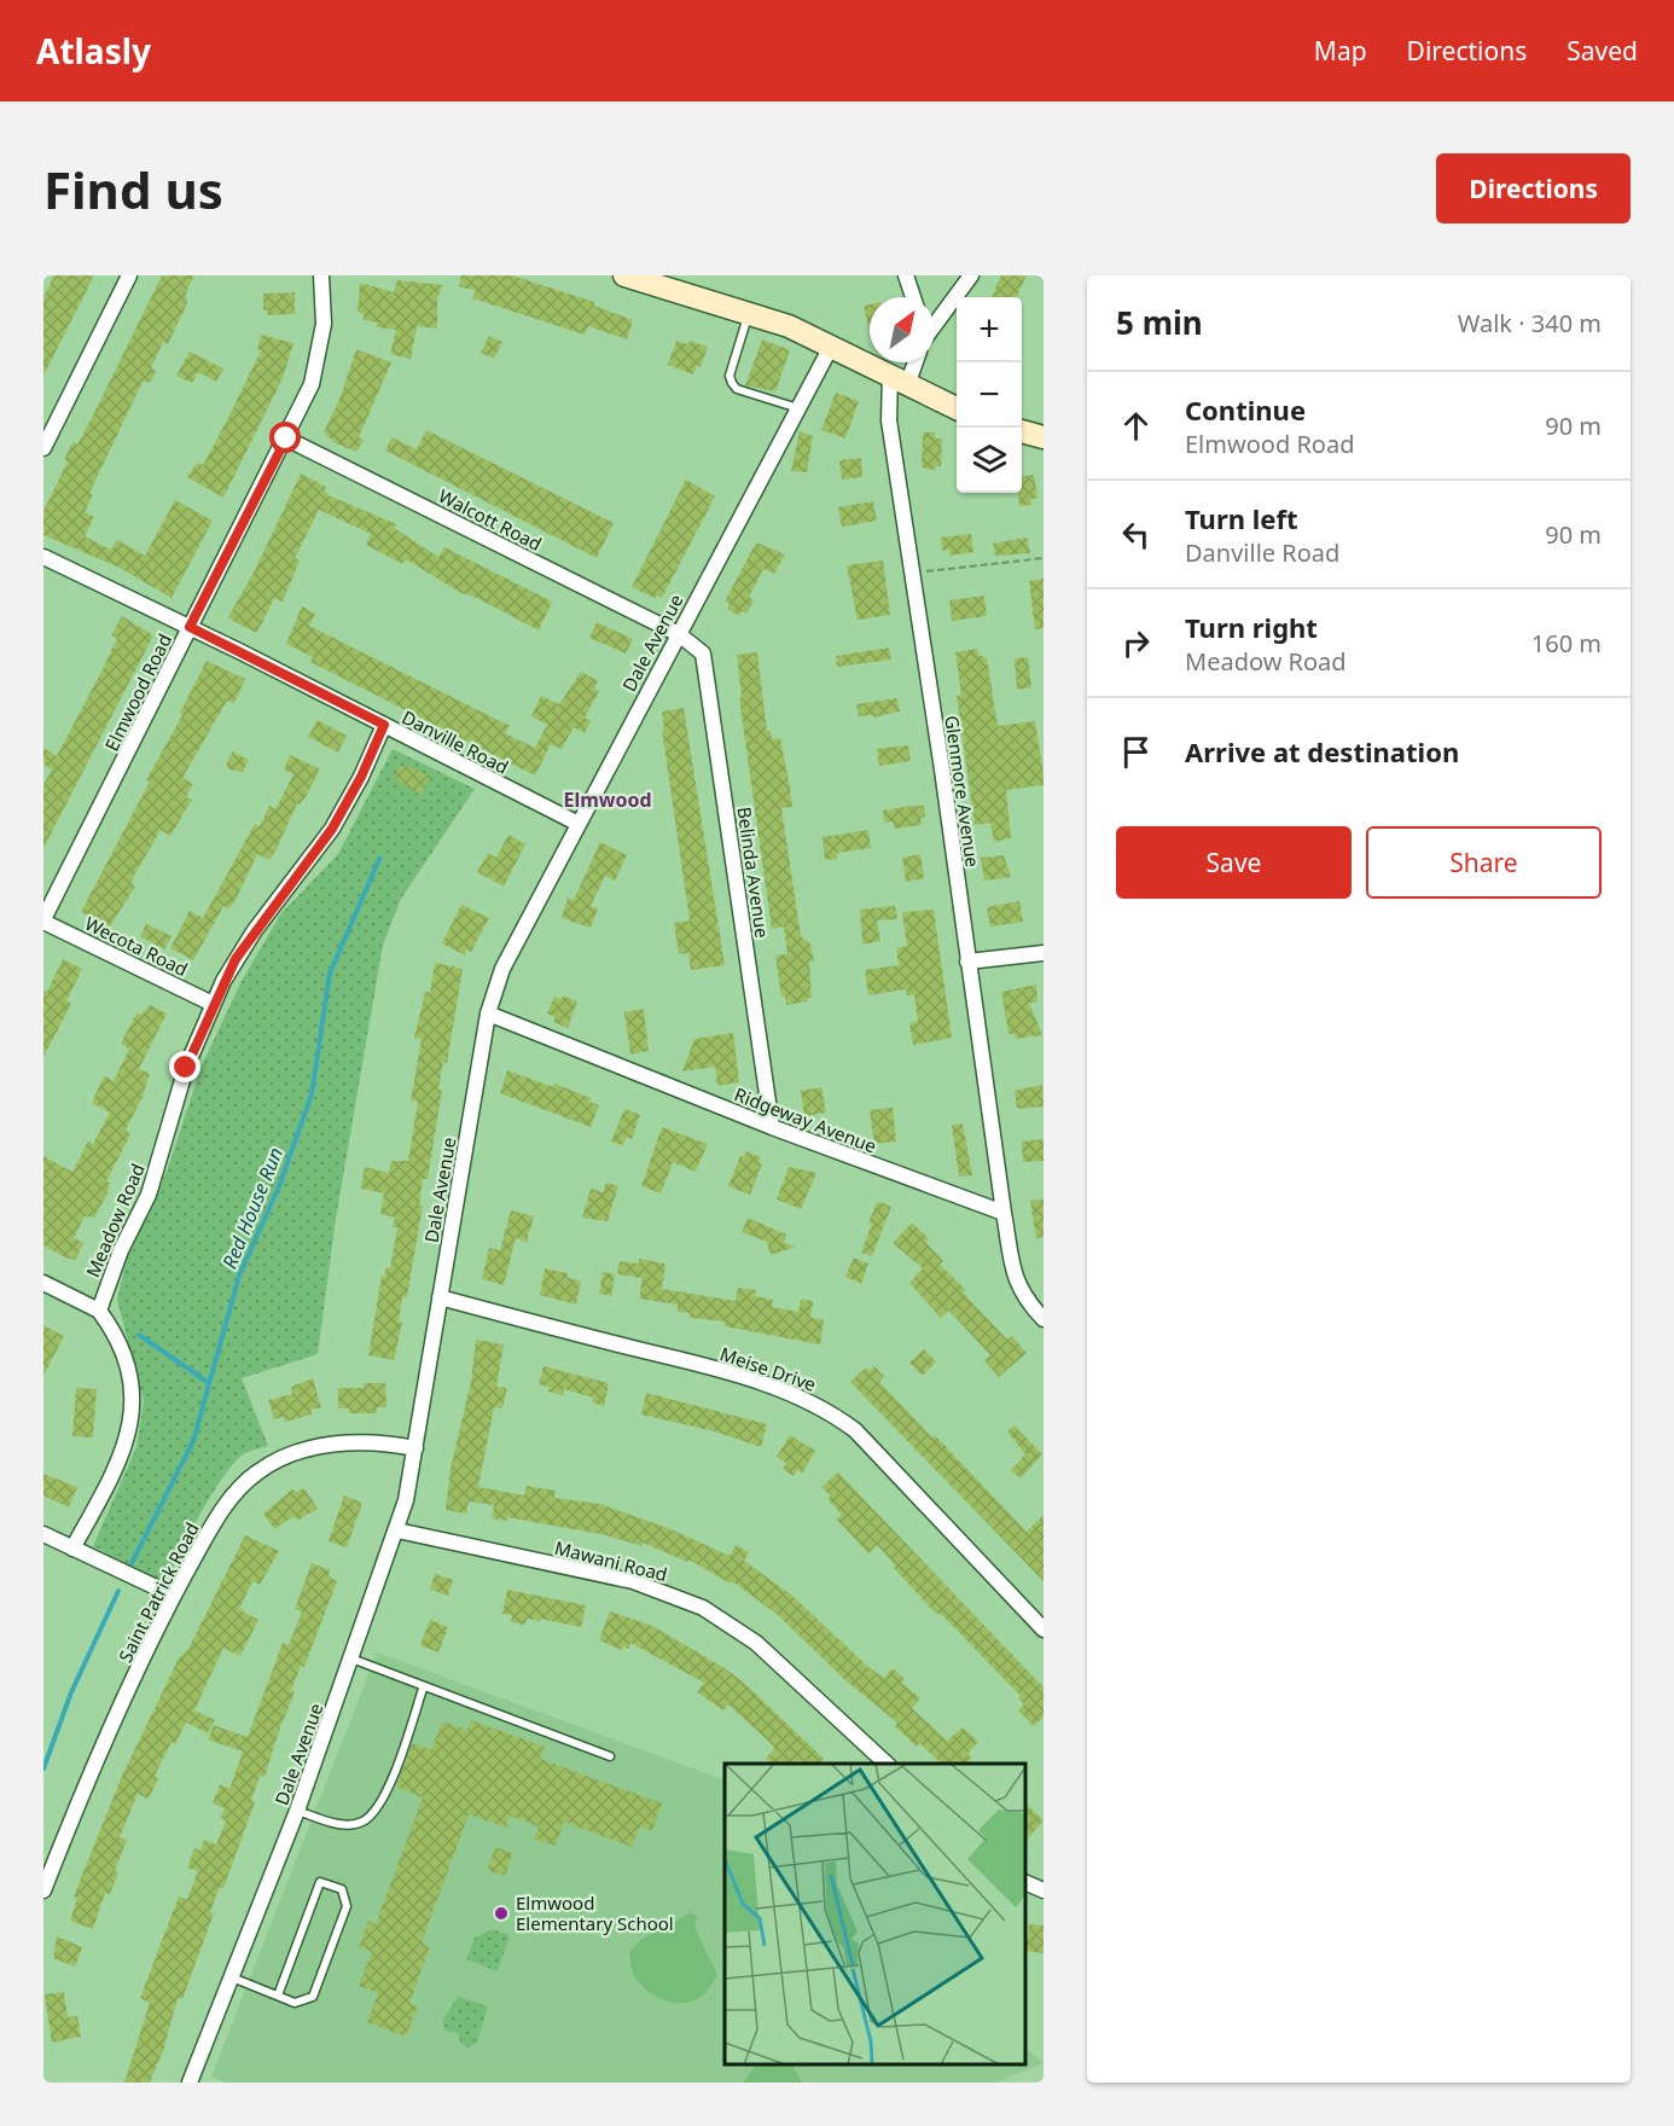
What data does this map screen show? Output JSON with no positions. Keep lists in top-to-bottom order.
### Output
{
  "streets": {
    "street": [
      "Walcott Road",
      "Dale Avenue",
      "Elmwood Road",
      "Danville Road",
      "Glenmore Avenue",
      "Belinda Avenue",
      "Wecota Road",
      "Ridgeway Avenue",
      "Meadow Road",
      "Meise Drive",
      "Mawani Road",
      "Saint Patrick Road"
    ]
  },
  "crossings": [
    ["Walcott Road", "Dale Avenue"],
    ["Walcott Road", "Elmwood Road"],
    ["Walcott Road", "Belinda Avenue"],
    ["Dale Avenue", "Danville Road"],
    ["Dale Avenue", "Belinda Avenue"],
    ["Dale Avenue", "Ridgeway Avenue"],
    ["Dale Avenue", "Meise Drive"],
    ["Dale Avenue", "Mawani Road"],
    ["Dale Avenue", "Saint Patrick Road"],
    ["Elmwood Road", "Danville Road"],
    ["Elmwood Road", "Wecota Road"],
    ["Danville Road", "Meadow Road"],
    ["Glenmore Avenue", "Ridgeway Avenue"],
    ["Belinda Avenue", "Ridgeway Avenue"],
    ["Wecota Road", "Meadow Road"]
  ],
  "districts": ["Elmwood"],
  "water": ["Red House Run"],
  "places": ["Elmwood Elementary School"],
  "north": "top right",
  "page": {
    "header": "Atlasly",
    "nav": ["Map", "Directions", "Saved"],
    "buttons": [
      "Directions",
      ["Save", "Share"]
    ],
    "title": "Find us",
    "heading": ["5 min", "Walk · 340 m"],
    "map_buttons": ["+", "−"],
    "list": [
      ["Continue", "Elmwood Road", "90 m"],
      ["Turn left", "Danville Road", "90 m"],
      ["Turn right", "Meadow Road", "160 m"],
      "Arrive at destination"
    ]
  }
}
